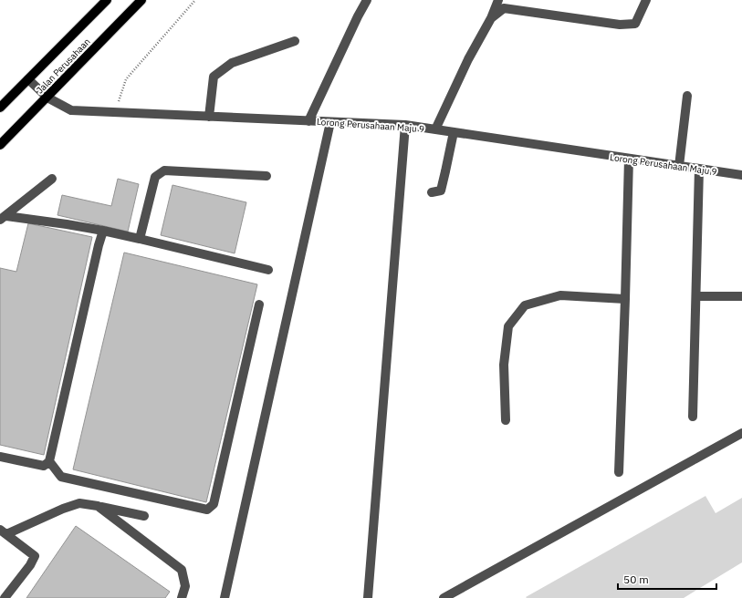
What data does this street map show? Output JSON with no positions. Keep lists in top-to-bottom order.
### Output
{
  "streets": {
    "main road": ["Jalan Perusahaan"],
    "street": ["Lorong Perusahaan Maju 9"]
  },
  "crossings": [
    ["Jalan Perusahaan", "Lorong Perusahaan Maju 9"]
  ],
  "scale_bar": "50 m"
}
